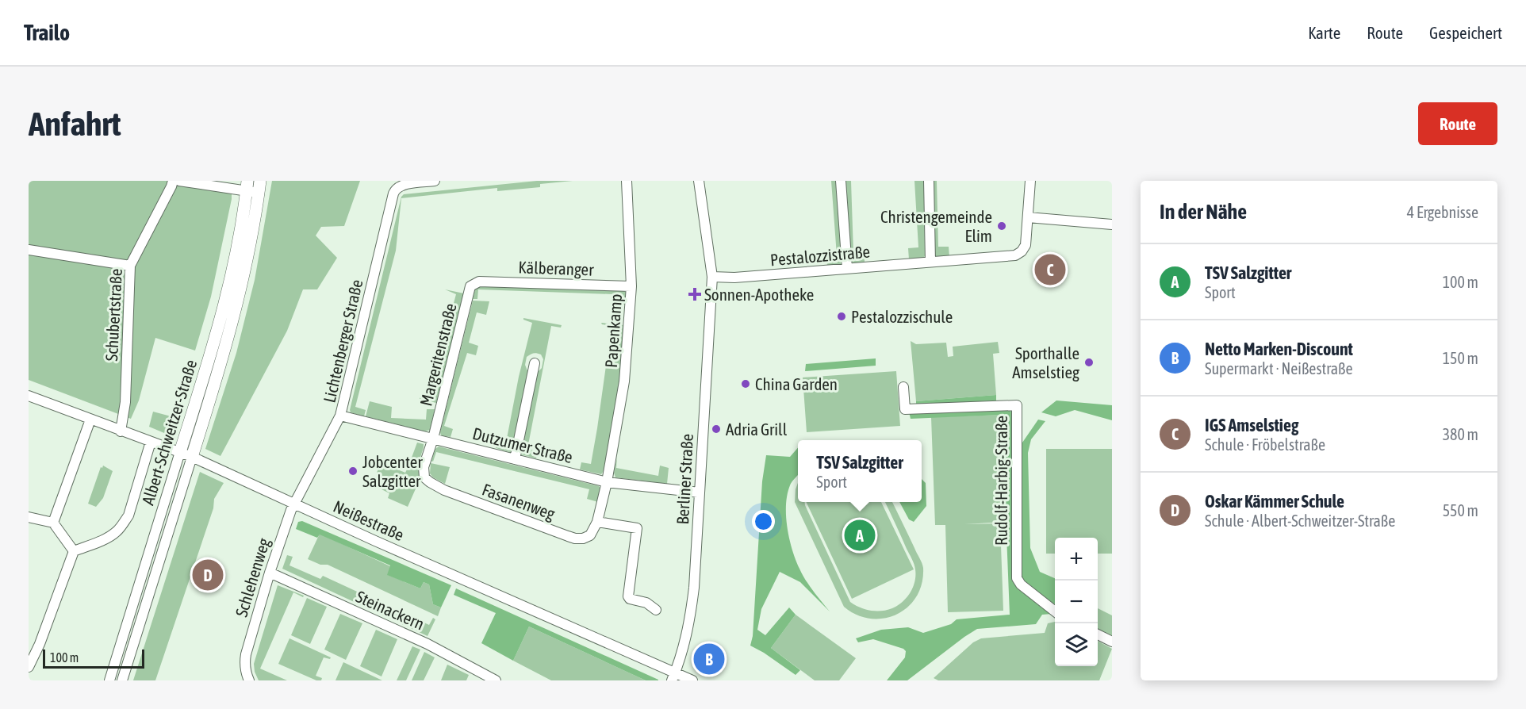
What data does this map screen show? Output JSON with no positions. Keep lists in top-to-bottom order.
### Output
{
  "streets": {
    "main road": ["Albert-Schweitzer-Straße"],
    "street": [
      "Pestalozzistraße",
      "Kälberanger",
      "Schubertstraße",
      "Papenkamp",
      "Lichtenberger Straße",
      "Margeritenstraße",
      "Dutzumer Straße",
      "Berliner Straße",
      "Rudolf-Harbig-Straße",
      "Fasanenweg",
      "Neißestraße",
      "Schlehenweg",
      "Steinackern"
    ]
  },
  "crossings": [
    ["Pestalozzistraße", "Berliner Straße"],
    ["Kälberanger", "Papenkamp"],
    ["Kälberanger", "Margeritenstraße"],
    ["Schubertstraße", "Neißestraße"],
    ["Papenkamp", "Dutzumer Straße"],
    ["Papenkamp", "Fasanenweg"],
    ["Lichtenberger Straße", "Dutzumer Straße"],
    ["Lichtenberger Straße", "Neißestraße"],
    ["Lichtenberger Straße", "Schlehenweg"],
    ["Margeritenstraße", "Dutzumer Straße"],
    ["Margeritenstraße", "Fasanenweg"],
    ["Albert-Schweitzer-Straße", "Neißestraße"],
    ["Dutzumer Straße", "Berliner Straße"],
    ["Dutzumer Straße", "Fasanenweg"],
    ["Berliner Straße", "Neißestraße"],
    ["Neißestraße", "Schlehenweg"],
    ["Schlehenweg", "Steinackern"]
  ],
  "places": {
    "other": [
      "Christengemeinde Elim",
      "Pestalozzischule",
      "Sporthalle Amselstieg",
      "China Garden",
      "Adria Grill",
      "Jobcenter Salzgitter"
    ],
    "health": ["Sonnen-Apotheke"]
  },
  "scale_bar": "100 m",
  "page": {
    "header": "Trailo",
    "nav": ["Karte", "Route", "Gespeichert"],
    "buttons": "Route",
    "title": "Anfahrt",
    "heading": ["In der Nähe", "4 Ergebnisse"],
    "list": [
      {
        "mark": "A",
        "name": "TSV Salzgitter",
        "note": "Sport",
        "value": "100 m"
      },
      {
        "mark": "B",
        "name": "Netto Marken-Discount",
        "note": "Supermarkt · Neißestraße",
        "value": "150 m"
      },
      {
        "mark": "C",
        "name": "IGS Amselstieg",
        "note": "Schule · Fröbelstraße",
        "value": "380 m"
      },
      {
        "mark": "D",
        "name": "Oskar Kämmer Schule",
        "note": "Schule · Albert-Schweitzer-Straße",
        "value": "550 m"
      }
    ],
    "pins": [
      "C",
      "A",
      "D",
      "B"
    ],
    "popup": ["TSV Salzgitter", "Sport"],
    "map_buttons": ["+", "−"],
    "scale": "100 m"
  }
}
